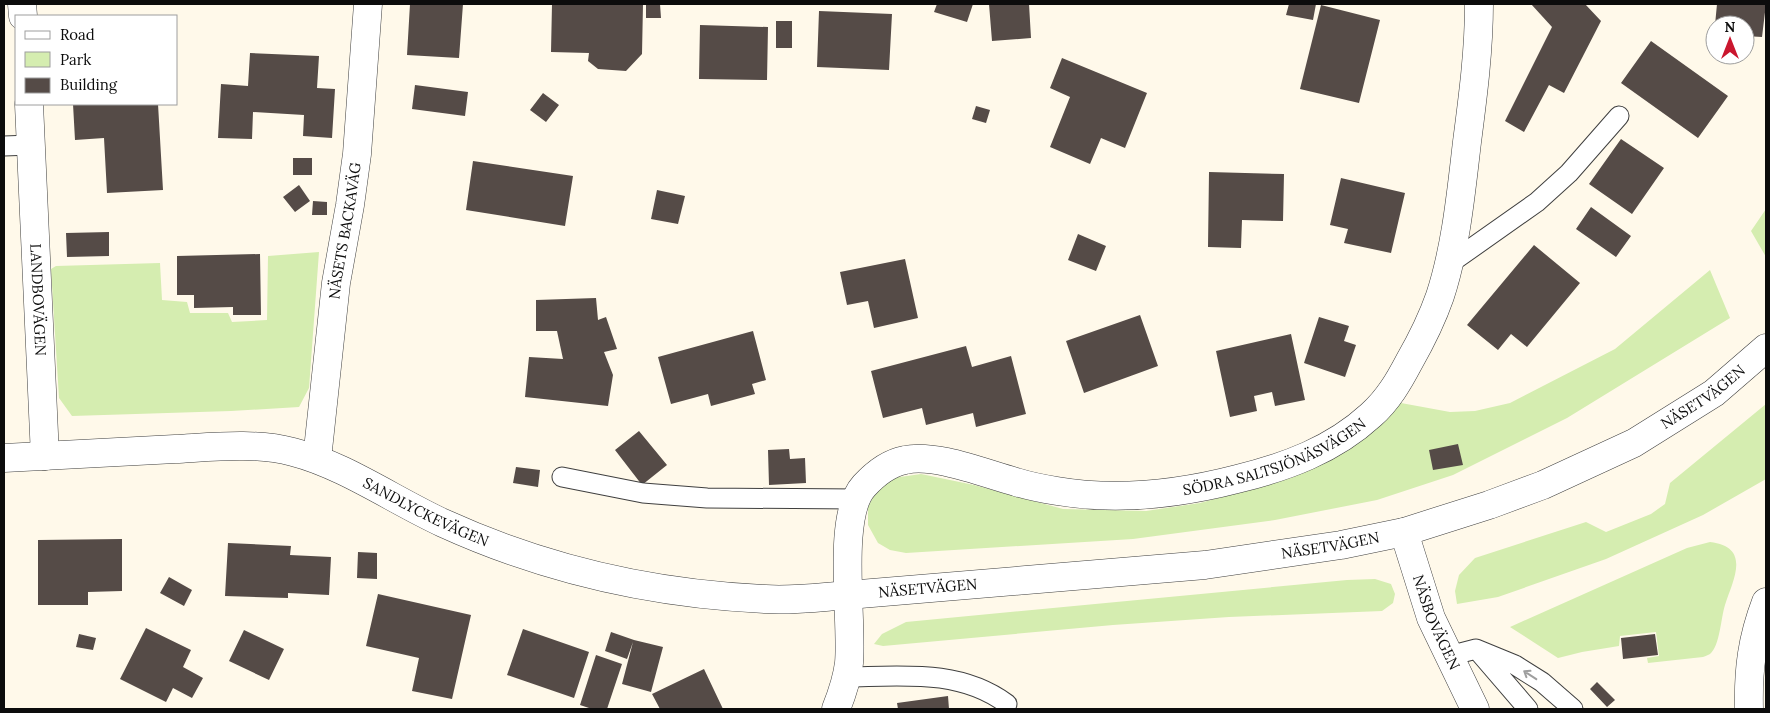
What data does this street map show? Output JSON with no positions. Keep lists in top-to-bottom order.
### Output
{
  "streets": {
    "street": [
      "NÄSETS BACKAVÄG",
      "LANDBOVÄGEN",
      "NÄSETVÄGEN",
      "SÖDRA SALTSJÖNÄSVÄGEN",
      "SANDLYCKEVÄGEN",
      "NÄSBOVÄGEN"
    ]
  },
  "crossings": [
    ["NÄSETS BACKAVÄG", "SANDLYCKEVÄGEN"],
    ["LANDBOVÄGEN", "SANDLYCKEVÄGEN"],
    ["NÄSETVÄGEN", "SÖDRA SALTSJÖNÄSVÄGEN"],
    ["NÄSETVÄGEN", "SANDLYCKEVÄGEN"],
    ["NÄSETVÄGEN", "NÄSBOVÄGEN"],
    ["SÖDRA SALTSJÖNÄSVÄGEN", "SANDLYCKEVÄGEN"]
  ],
  "legend": ["Road", "Park", "Building"],
  "north": "top"
}
